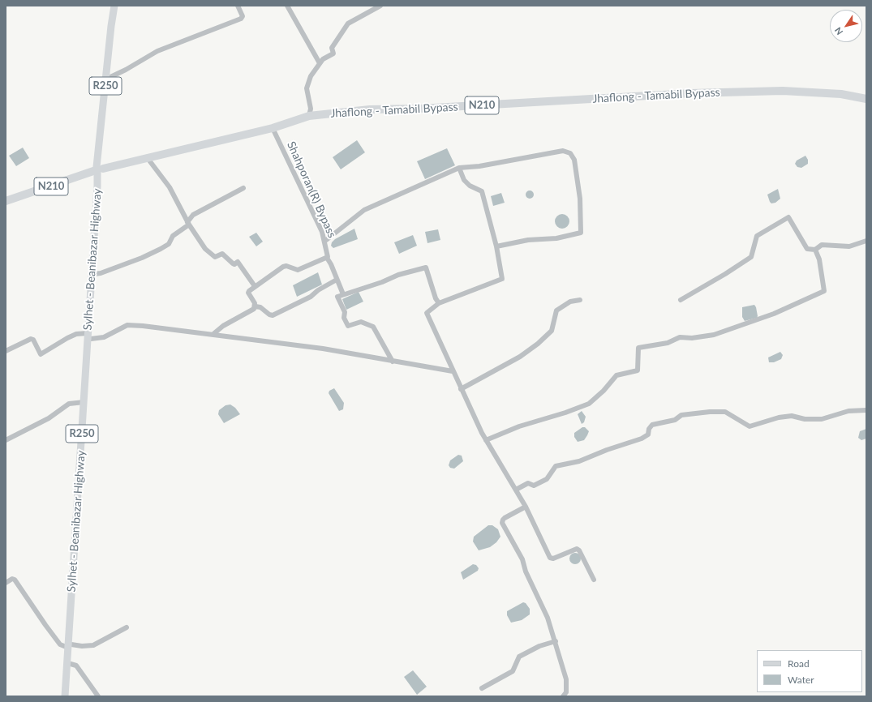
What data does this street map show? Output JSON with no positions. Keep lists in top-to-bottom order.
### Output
{
  "streets": {
    "highway": ["Jhaflong - Tamabil Bypass", "N210"],
    "main road": ["R250", "Sylhet - Beanibazar Highway"],
    "street": ["Shahporan(R) Bypass"]
  },
  "crossings": [
    ["R250", "Jhaflong - Tamabil Bypass"],
    ["R250", "Sylhet - Beanibazar Highway"],
    ["Jhaflong - Tamabil Bypass", "Shahporan(R) Bypass"],
    ["Jhaflong - Tamabil Bypass", "Sylhet - Beanibazar Highway"]
  ],
  "legend": ["Road", "Water"],
  "north": "bottom left"
}
